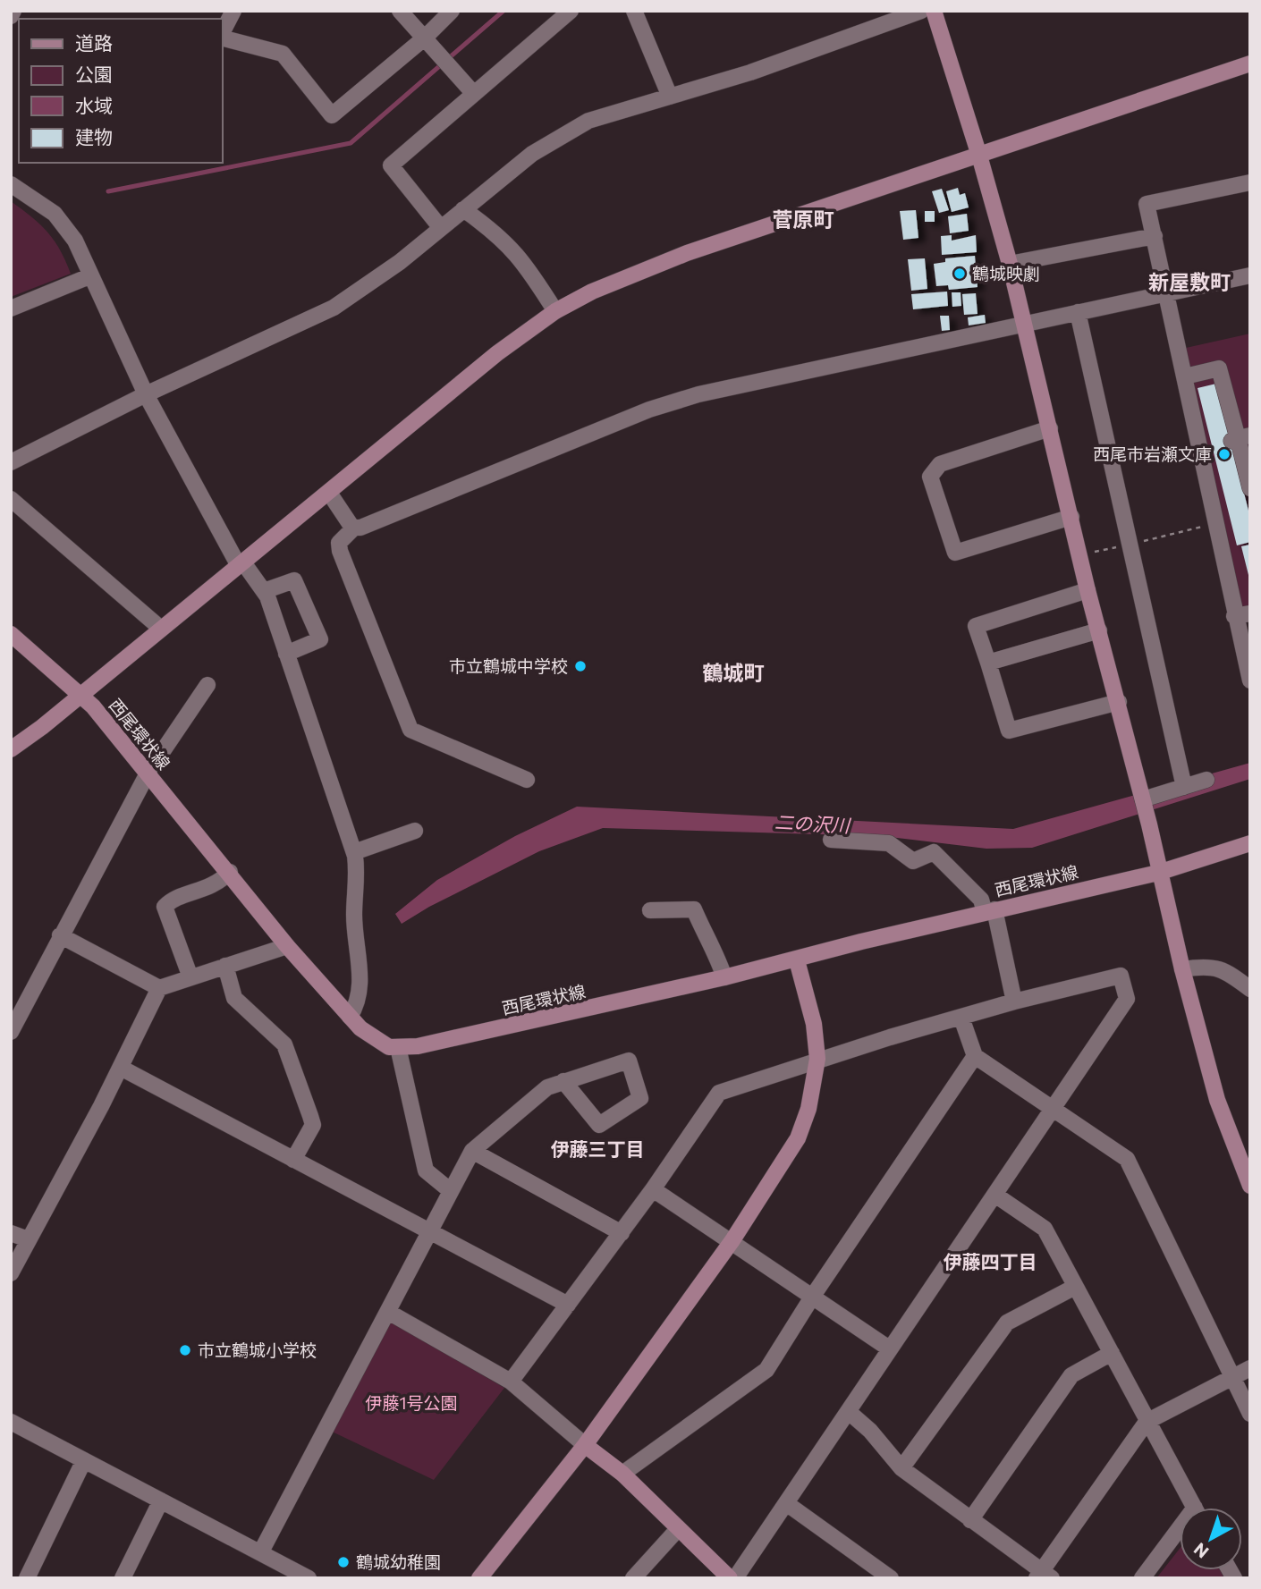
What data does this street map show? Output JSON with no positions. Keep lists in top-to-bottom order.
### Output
{
  "streets": {
    "street": ["西尾環状線"]
  },
  "districts": [
    "菅原町",
    "新屋敷町",
    "鶴城町",
    "伊藤三丁目",
    "伊藤四丁目"
  ],
  "water": ["二の沢川"],
  "parks": ["伊藤1号公園"],
  "places": [
    "鶴城映劇",
    "西尾市岩瀬文庫",
    "市立鶴城中学校",
    "市立鶴城小学校",
    "鶴城幼稚園"
  ],
  "legend": [
    "道路",
    "公園",
    "水域",
    "建物"
  ],
  "north": "bottom left"
}
